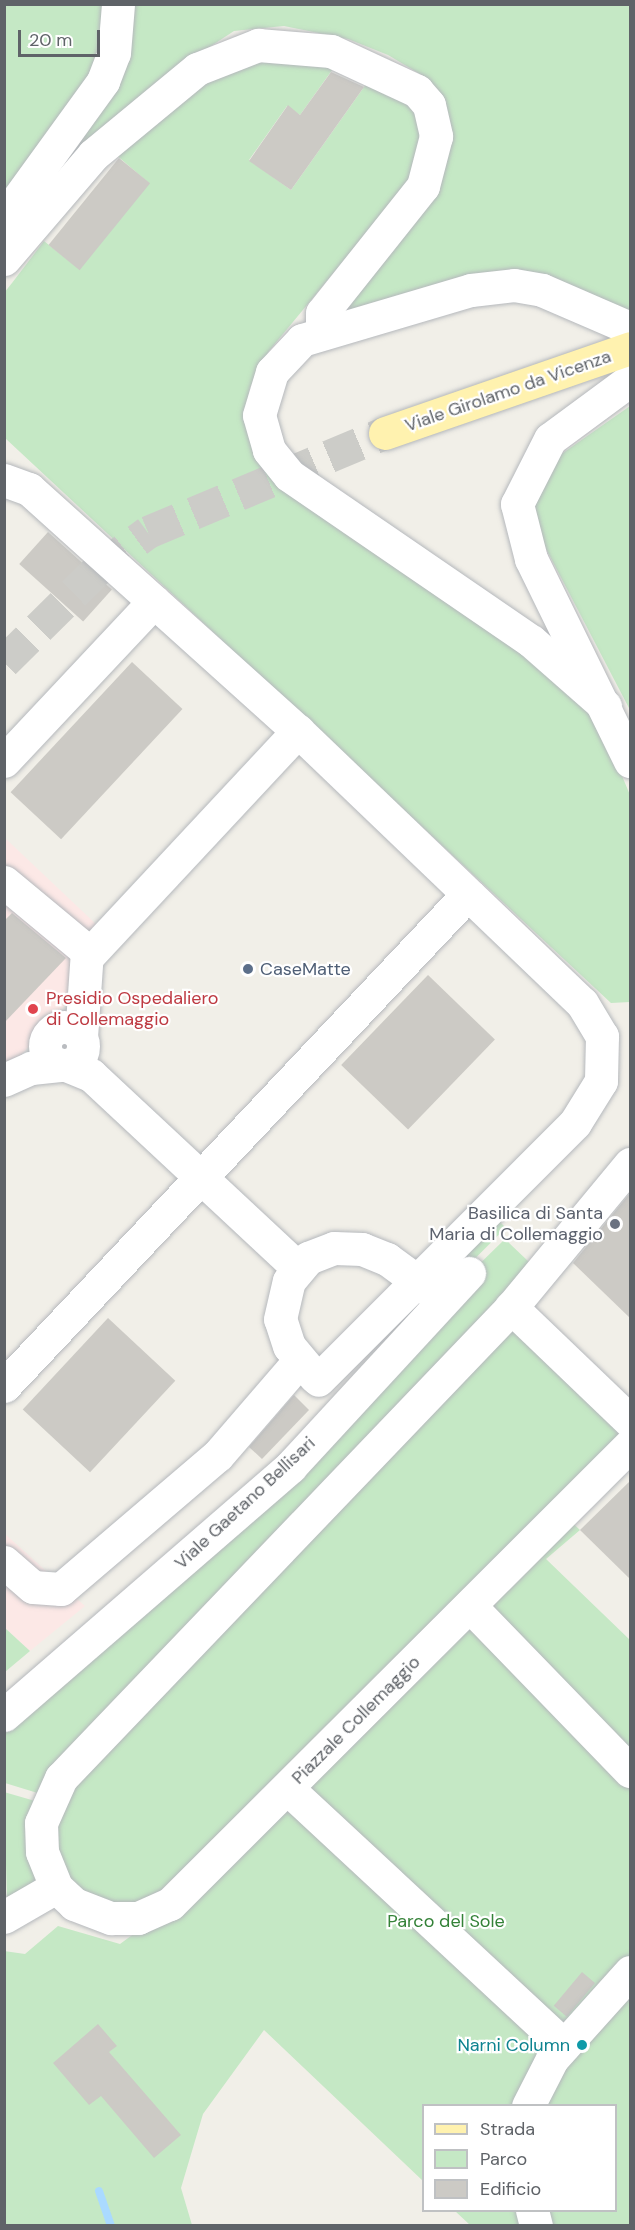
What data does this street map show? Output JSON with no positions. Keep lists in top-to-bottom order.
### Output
{
  "streets": {
    "main road": ["Viale Girolamo da Vicenza"],
    "street": ["Viale Gaetano Bellisari", "Piazzale Collemaggio"]
  },
  "parks": ["Parco del Sole"],
  "places": [
    "CaseMatte",
    "Presidio Ospedaliero di Collemaggio",
    "Basilica di Santa Maria di Collemaggio",
    "Narni Column"
  ],
  "legend": ["Strada", "Parco", "Edificio"],
  "scale_bar": "20 m"
}
